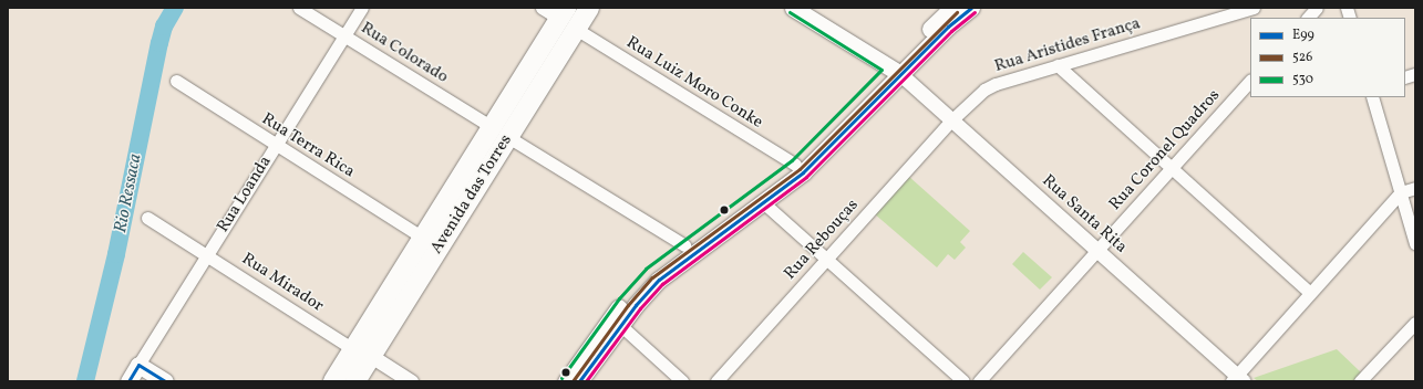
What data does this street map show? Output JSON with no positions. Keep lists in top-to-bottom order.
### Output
{
  "streets": {
    "highway": ["Avenida das Torres"],
    "main road": ["Rua Loanda"],
    "street": [
      "Rua Aristides França",
      "Rua Colorado",
      "Rua Luiz Moro Conke",
      "Rua Terra Rica",
      "Rua Coronel Quadros",
      "Rua Santa Rita",
      "Rua Rebouças",
      "Rua Mirador"
    ]
  },
  "crossings": [
    ["Rua Aristides França", "Rua Santa Rita"],
    ["Rua Aristides França", "Rua Rebouças"],
    ["Rua Colorado", "Rua Loanda"],
    ["Rua Colorado", "Avenida das Torres"],
    ["Rua Luiz Moro Conke", "Avenida das Torres"],
    ["Rua Terra Rica", "Rua Loanda"],
    ["Rua Terra Rica", "Avenida das Torres"],
    ["Rua Coronel Quadros", "Rua Santa Rita"],
    ["Rua Loanda", "Rua Mirador"],
    ["Avenida das Torres", "Rua Mirador"],
    ["Rua Santa Rita", "Rua Rebouças"]
  ],
  "water": ["Rio Ressaca"],
  "lines": ["transit line E99", "transit line 526", "transit line 530"],
  "legend": ["E99", "526", "530"]
}
